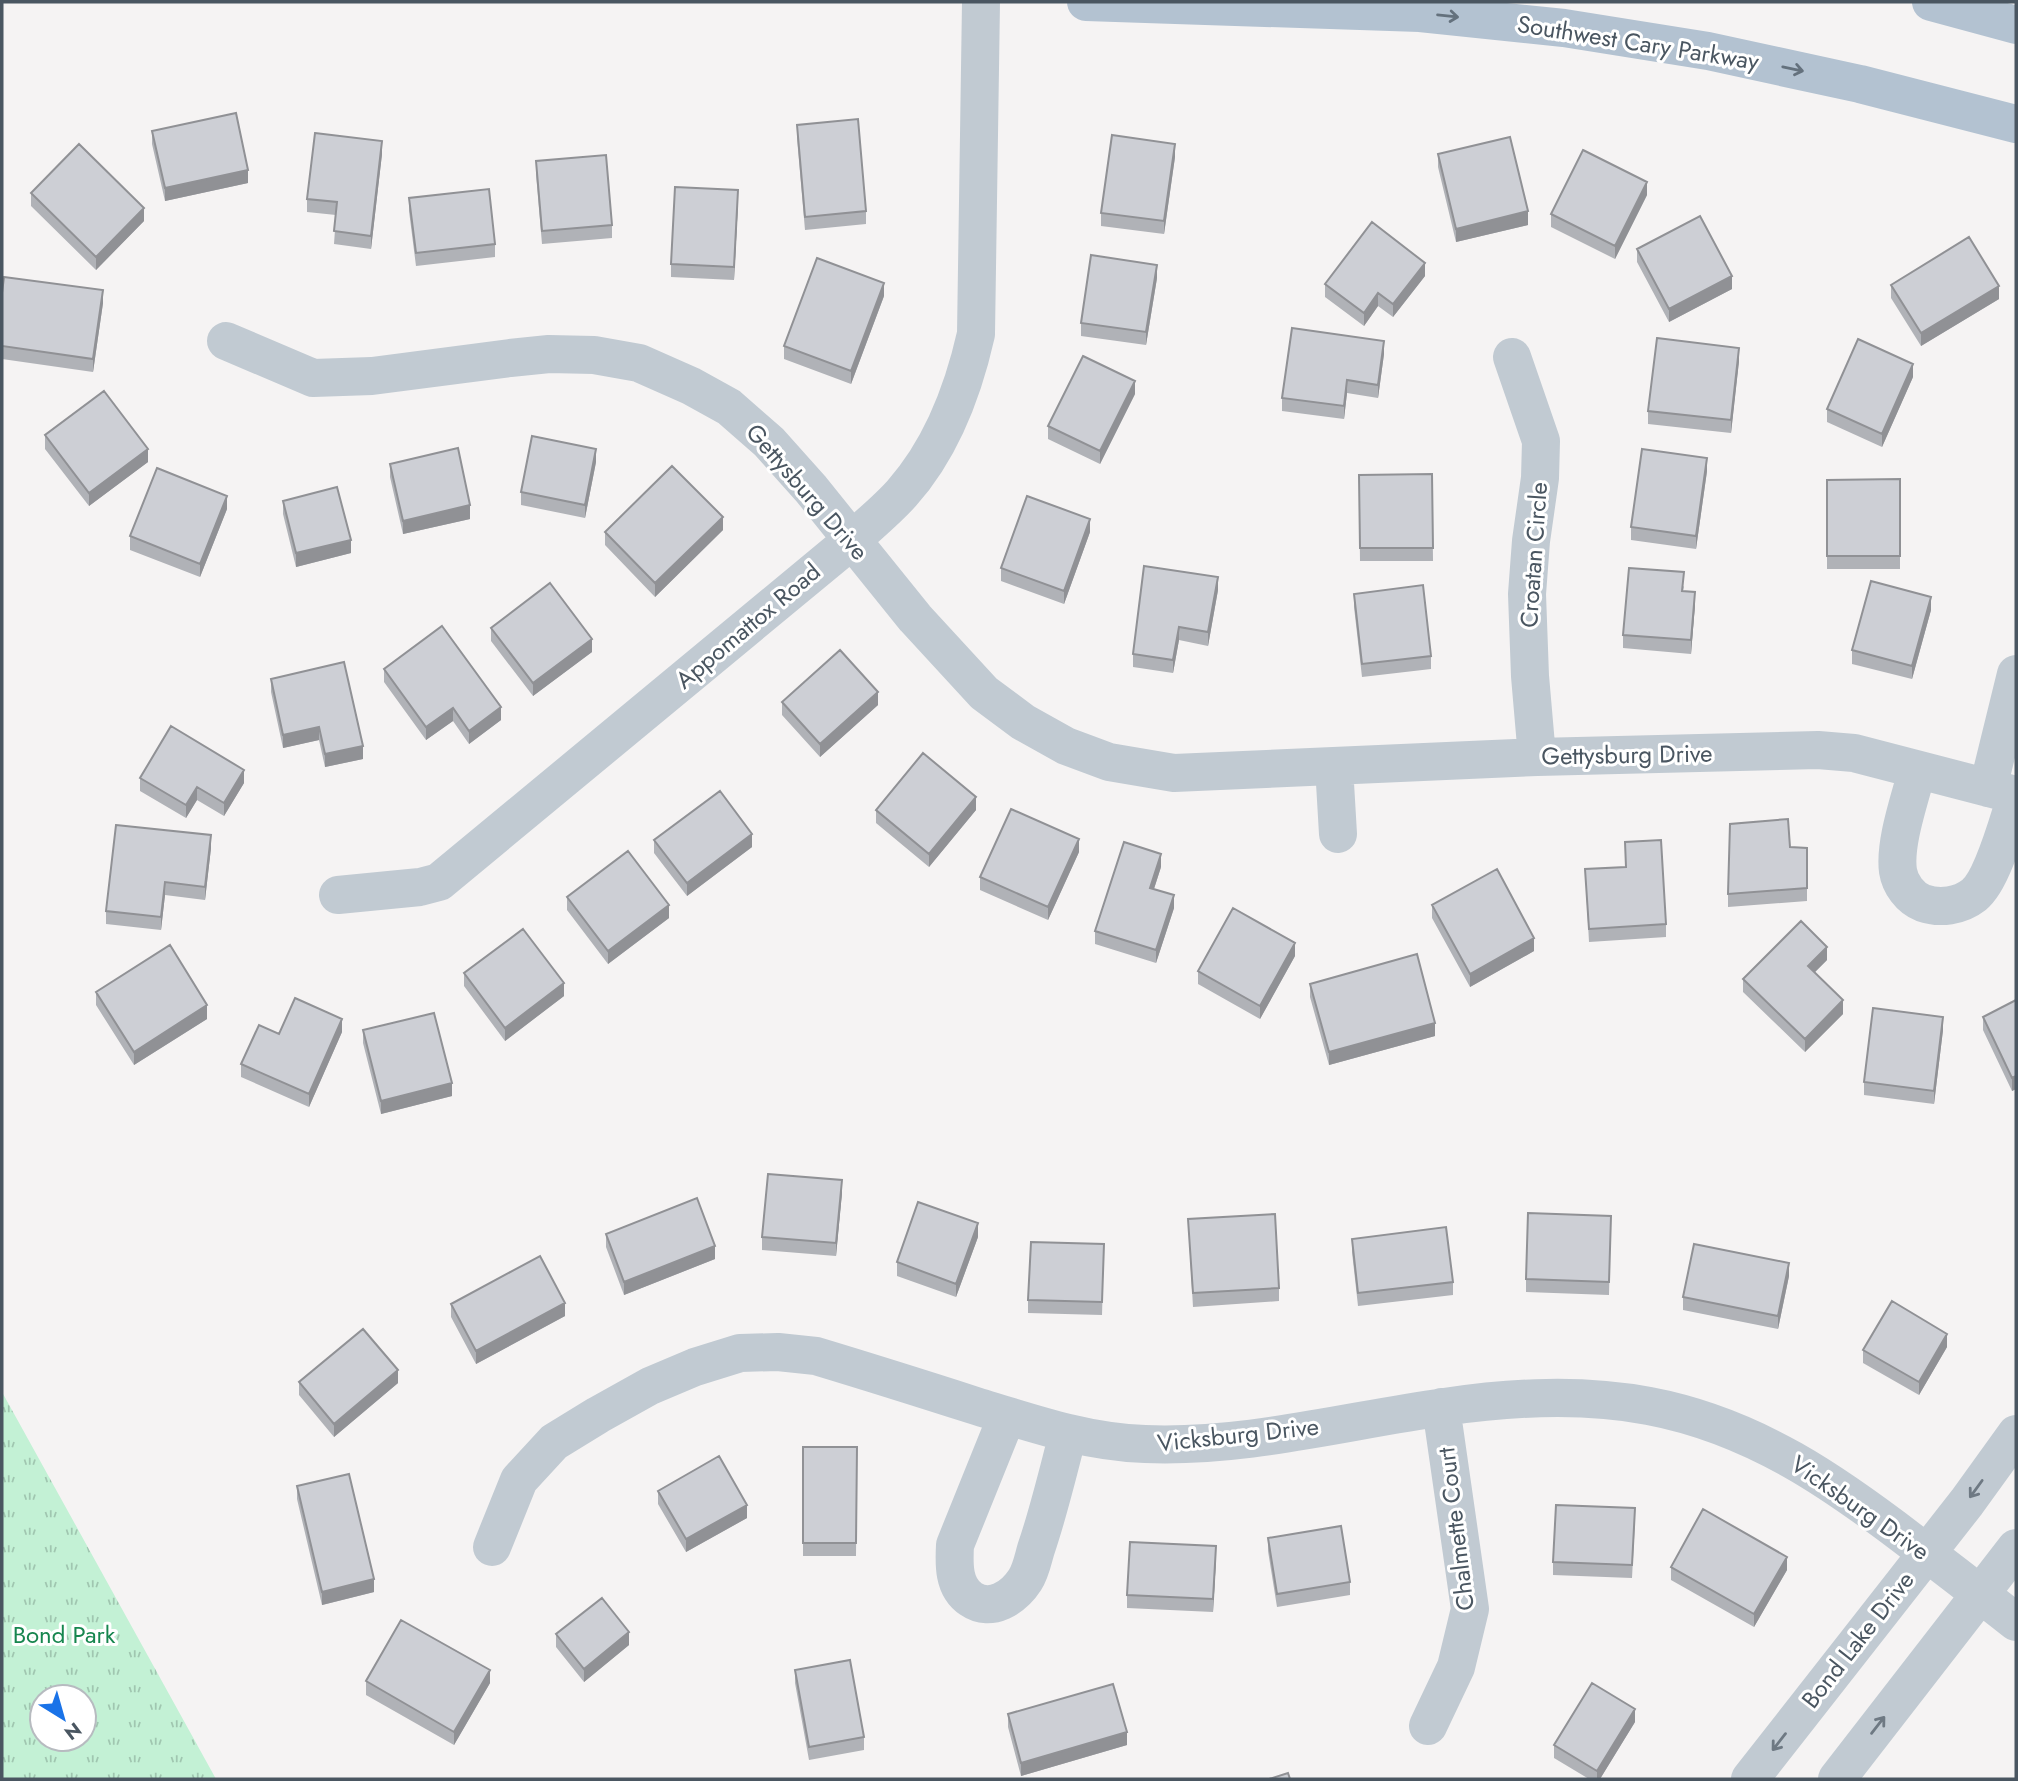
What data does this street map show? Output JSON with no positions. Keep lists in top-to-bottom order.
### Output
{
  "streets": {
    "main road": ["Southwest Cary Parkway"],
    "street": [
      "Gettysburg Drive",
      "Croatan Circle",
      "Appomattox Road",
      "Vicksburg Drive",
      "Chalmette Court",
      "Bond Lake Drive"
    ]
  },
  "crossings": [
    ["Gettysburg Drive", "Croatan Circle"],
    ["Gettysburg Drive", "Appomattox Road"],
    ["Vicksburg Drive", "Chalmette Court"],
    ["Vicksburg Drive", "Bond Lake Drive"]
  ],
  "one_way": ["Southwest Cary Parkway"],
  "parks": ["Bond Park"],
  "north": "bottom right"
}
